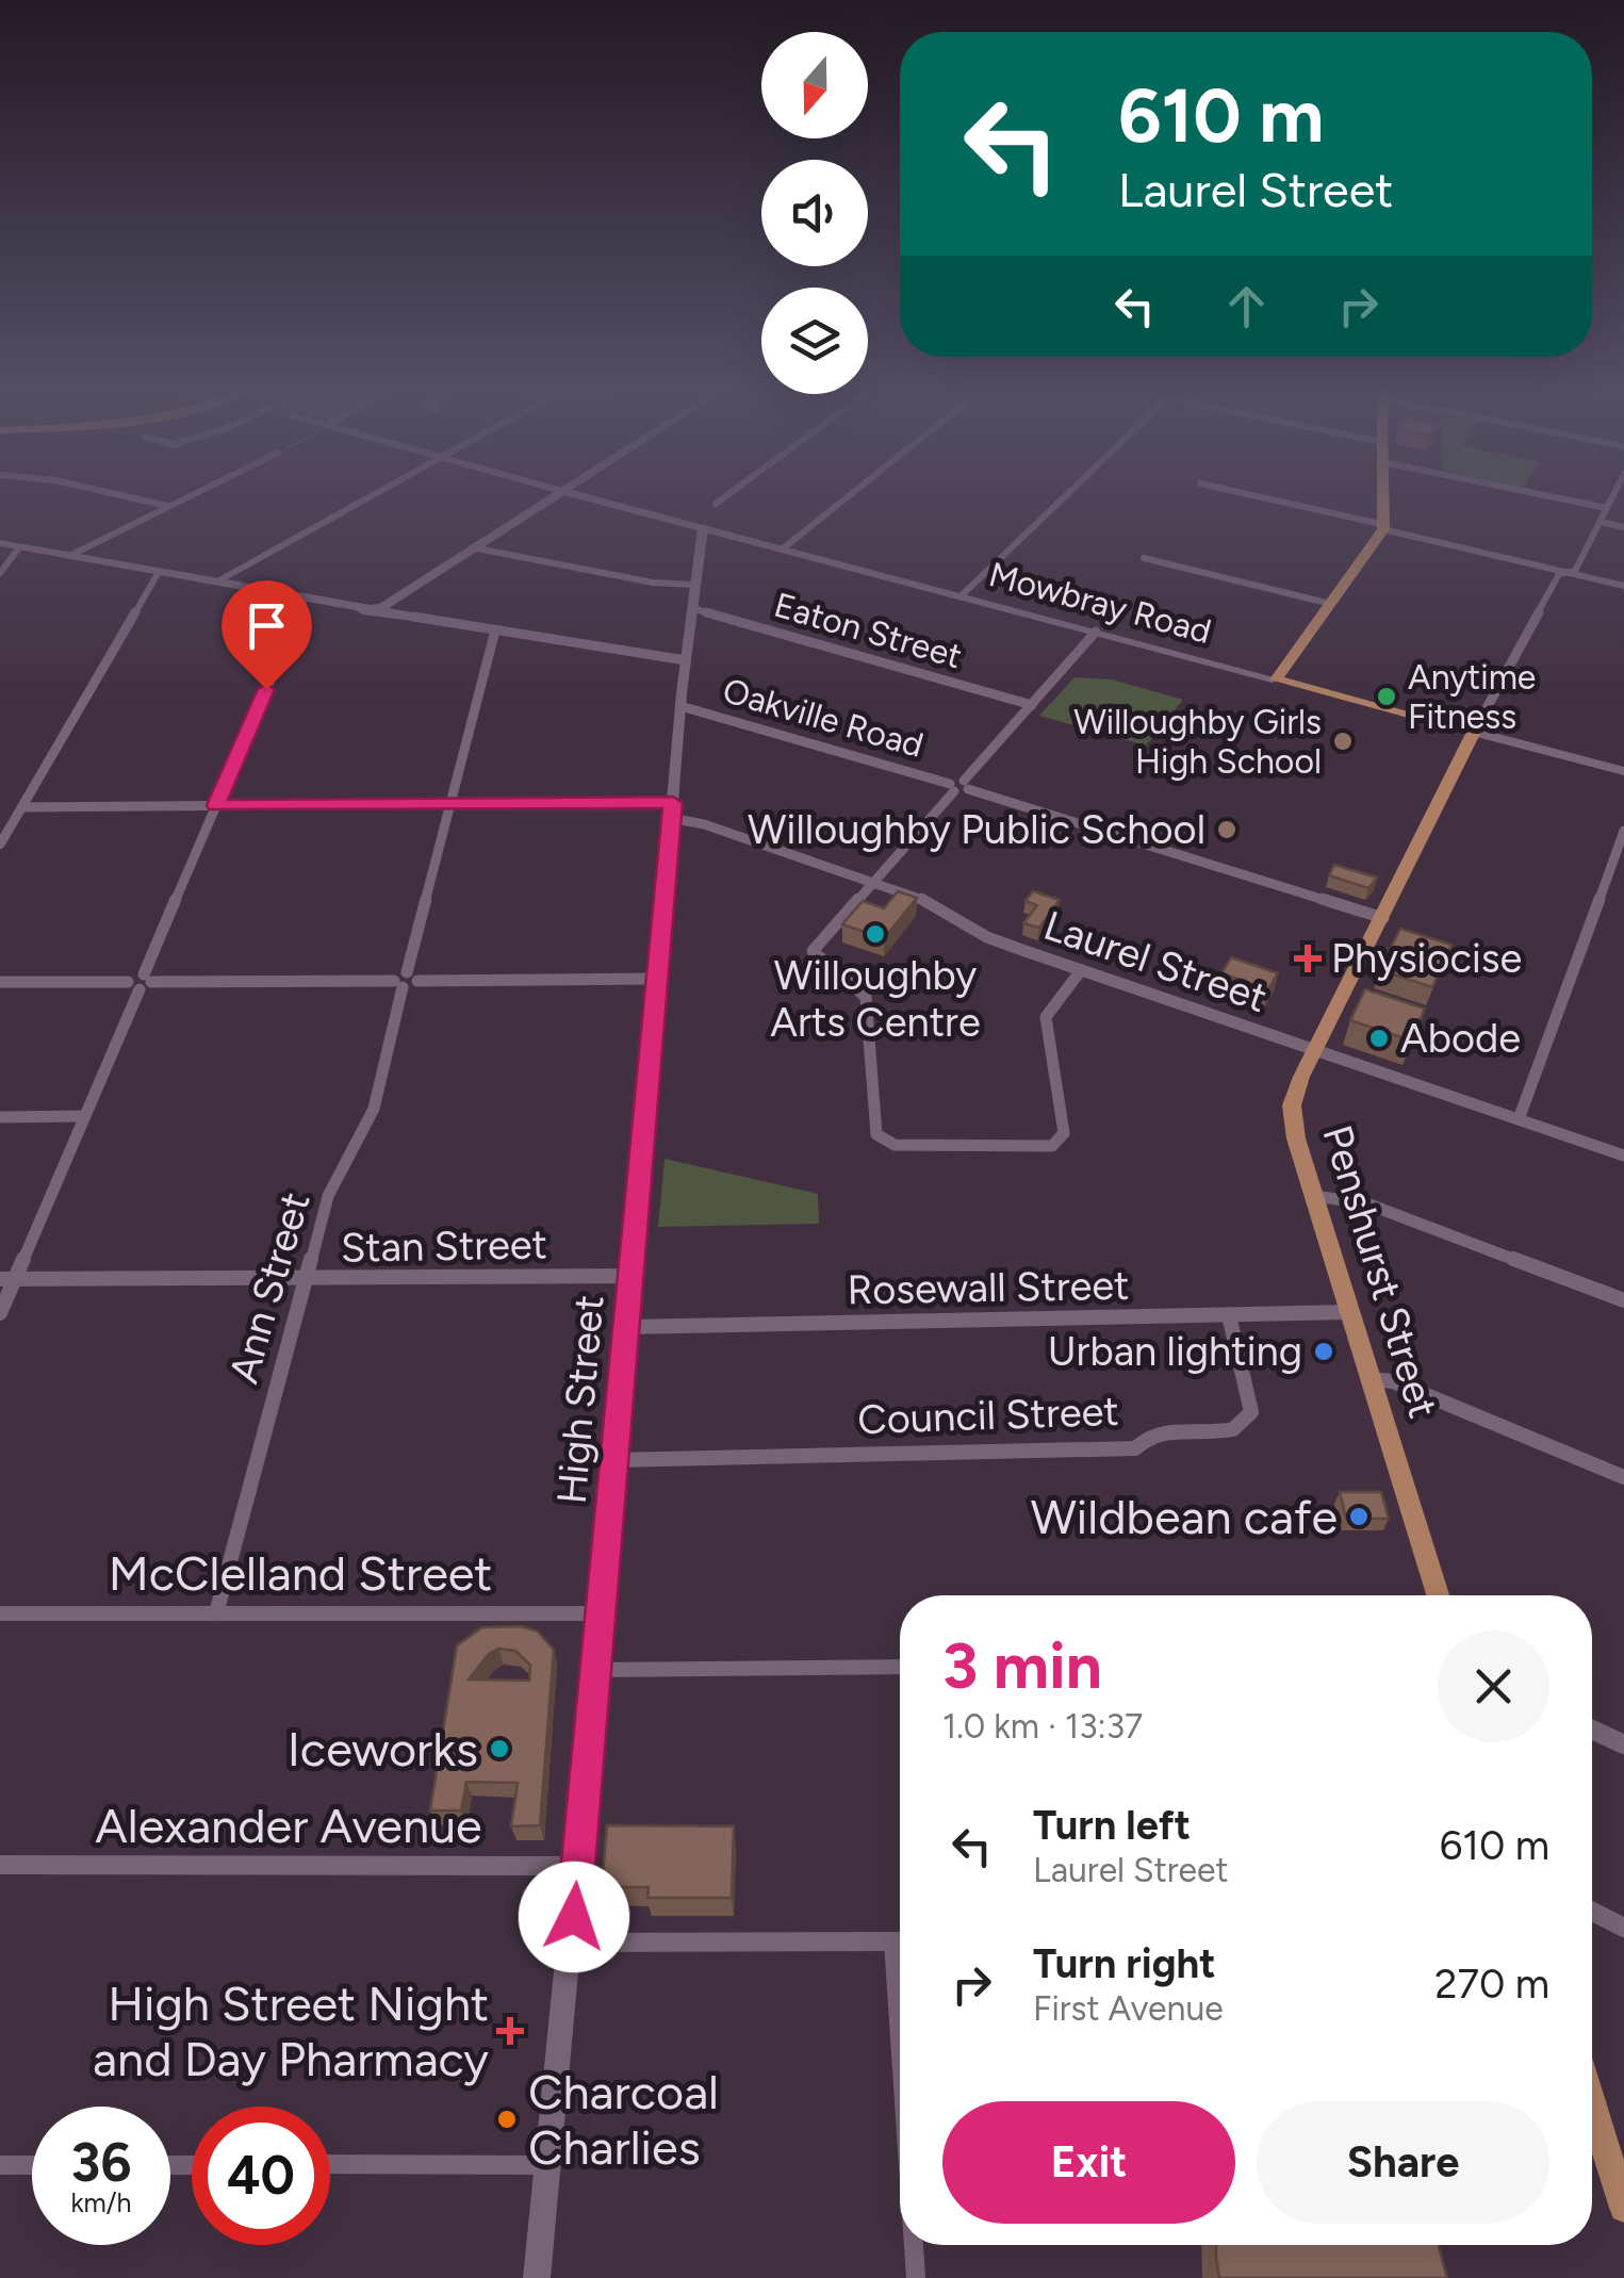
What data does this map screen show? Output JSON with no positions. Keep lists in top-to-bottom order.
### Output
{
  "streets": {
    "main road": ["Mowbray Road", "Penshurst Street"],
    "street": [
      "Eaton Street",
      "Oakville Road",
      "Laurel Street",
      "Stan Street",
      "Ann Street",
      "Rosewall Street",
      "High Street",
      "Council Street",
      "McClelland Street",
      "Alexander Avenue"
    ]
  },
  "crossings": [
    ["Mowbray Road", "Penshurst Street"],
    ["Mowbray Road", "High Street"],
    ["Eaton Street", "High Street"],
    ["Oakville Road", "Penshurst Street"],
    ["Oakville Road", "High Street"],
    ["Laurel Street", "Penshurst Street"],
    ["Laurel Street", "High Street"],
    ["Stan Street", "Ann Street"],
    ["Stan Street", "High Street"],
    ["Penshurst Street", "Rosewall Street"],
    ["Ann Street", "McClelland Street"],
    ["Rosewall Street", "High Street"],
    ["Rosewall Street", "Council Street"],
    ["High Street", "Council Street"],
    ["High Street", "McClelland Street"],
    ["High Street", "Alexander Avenue"]
  ],
  "places": {
    "other": [
      "Anytime Fitness",
      "Willoughby Girls High School",
      "Willoughby Public School",
      "Willoughby Arts Centre",
      "Abode",
      "Urban lighting",
      "Wildbean cafe",
      "Iceworks",
      "Charcoal Charlies"
    ],
    "health": ["Physiocise", "High Street Night and Day Pharmacy"]
  },
  "north": "bottom",
  "page": {
    "turn": ["610 m", "Laurel Street"],
    "heading": ["3 min", "1.0 km · 13:37"],
    "list": [
      {
        "name": "Turn left",
        "note": "Laurel Street",
        "value": "610 m"
      },
      {
        "name": "Turn right",
        "note": "First Avenue",
        "value": "270 m"
      }
    ],
    "buttons": ["Exit", "Share"],
    "speed": "36 km/h",
    "limit": "40"
  }
}
